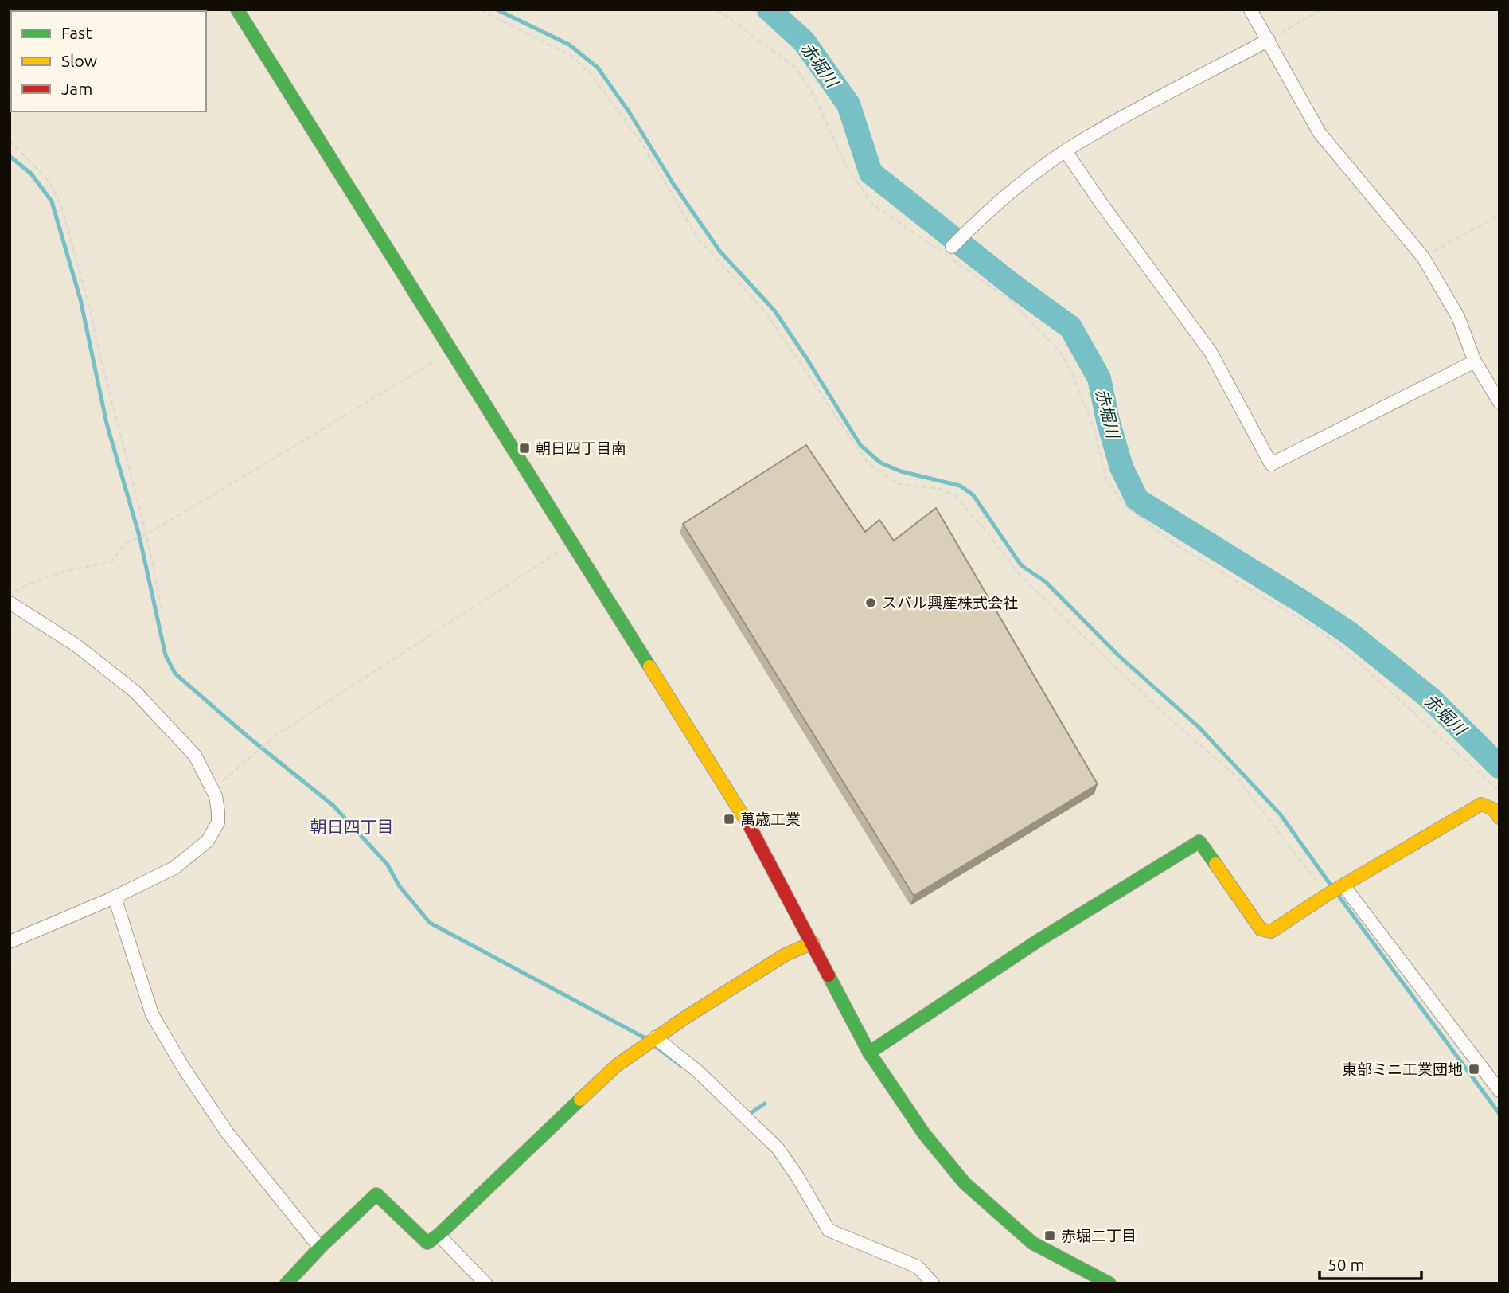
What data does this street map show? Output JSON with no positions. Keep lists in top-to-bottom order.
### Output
{
  "districts": ["朝日四丁目"],
  "water": ["赤堀川"],
  "places": {
    "transit": [
      "朝日四丁目南",
      "萬歳工業",
      "東部ミニ工業団地",
      "赤堀二丁目"
    ],
    "other": ["スバル興産株式会社"]
  },
  "legend": ["Fast", "Slow", "Jam"],
  "scale_bar": "50 m"
}
